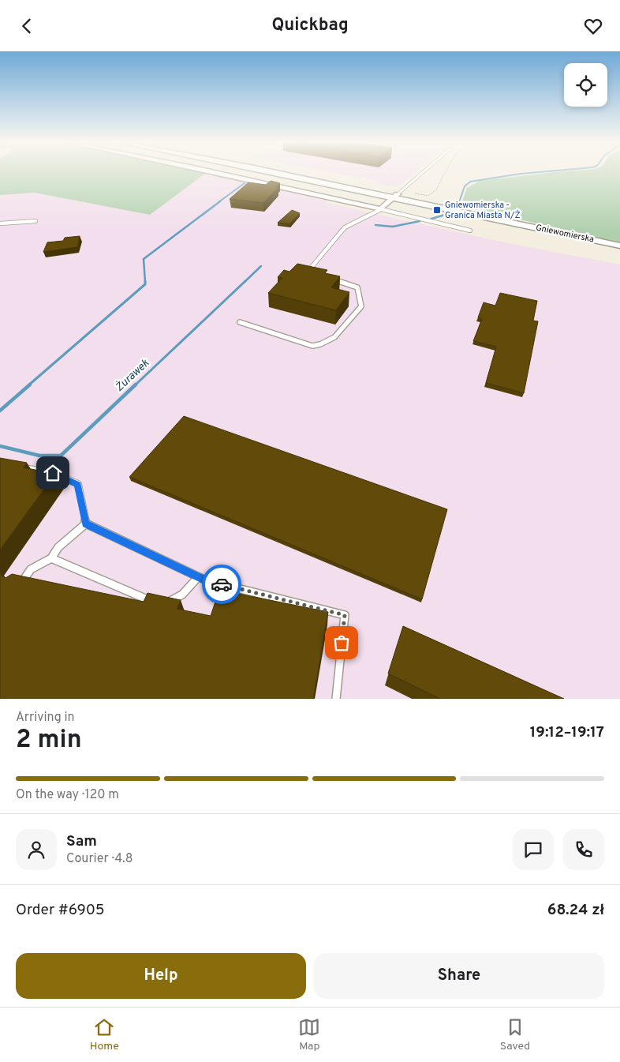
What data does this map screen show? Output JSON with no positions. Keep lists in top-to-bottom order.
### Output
{
  "streets": {
    "street": ["Gniewomierska"]
  },
  "water": ["Żurawek"],
  "places": {
    "transit": ["Gniewomierska - Granica Miasta N/Ż"]
  },
  "page": {
    "header": "Quickbag",
    "heading": ["2 min", "Arriving in", "19:12–19:17"],
    "panel": [
      "Sam",
      "Courier · 4.8",
      "Order #6905",
      "68.24 zł"
    ],
    "bar": "On the way · 120 m",
    "buttons": ["Help", "Share"],
    "tabs": ["Home", "Map", "Saved"]
  }
}
